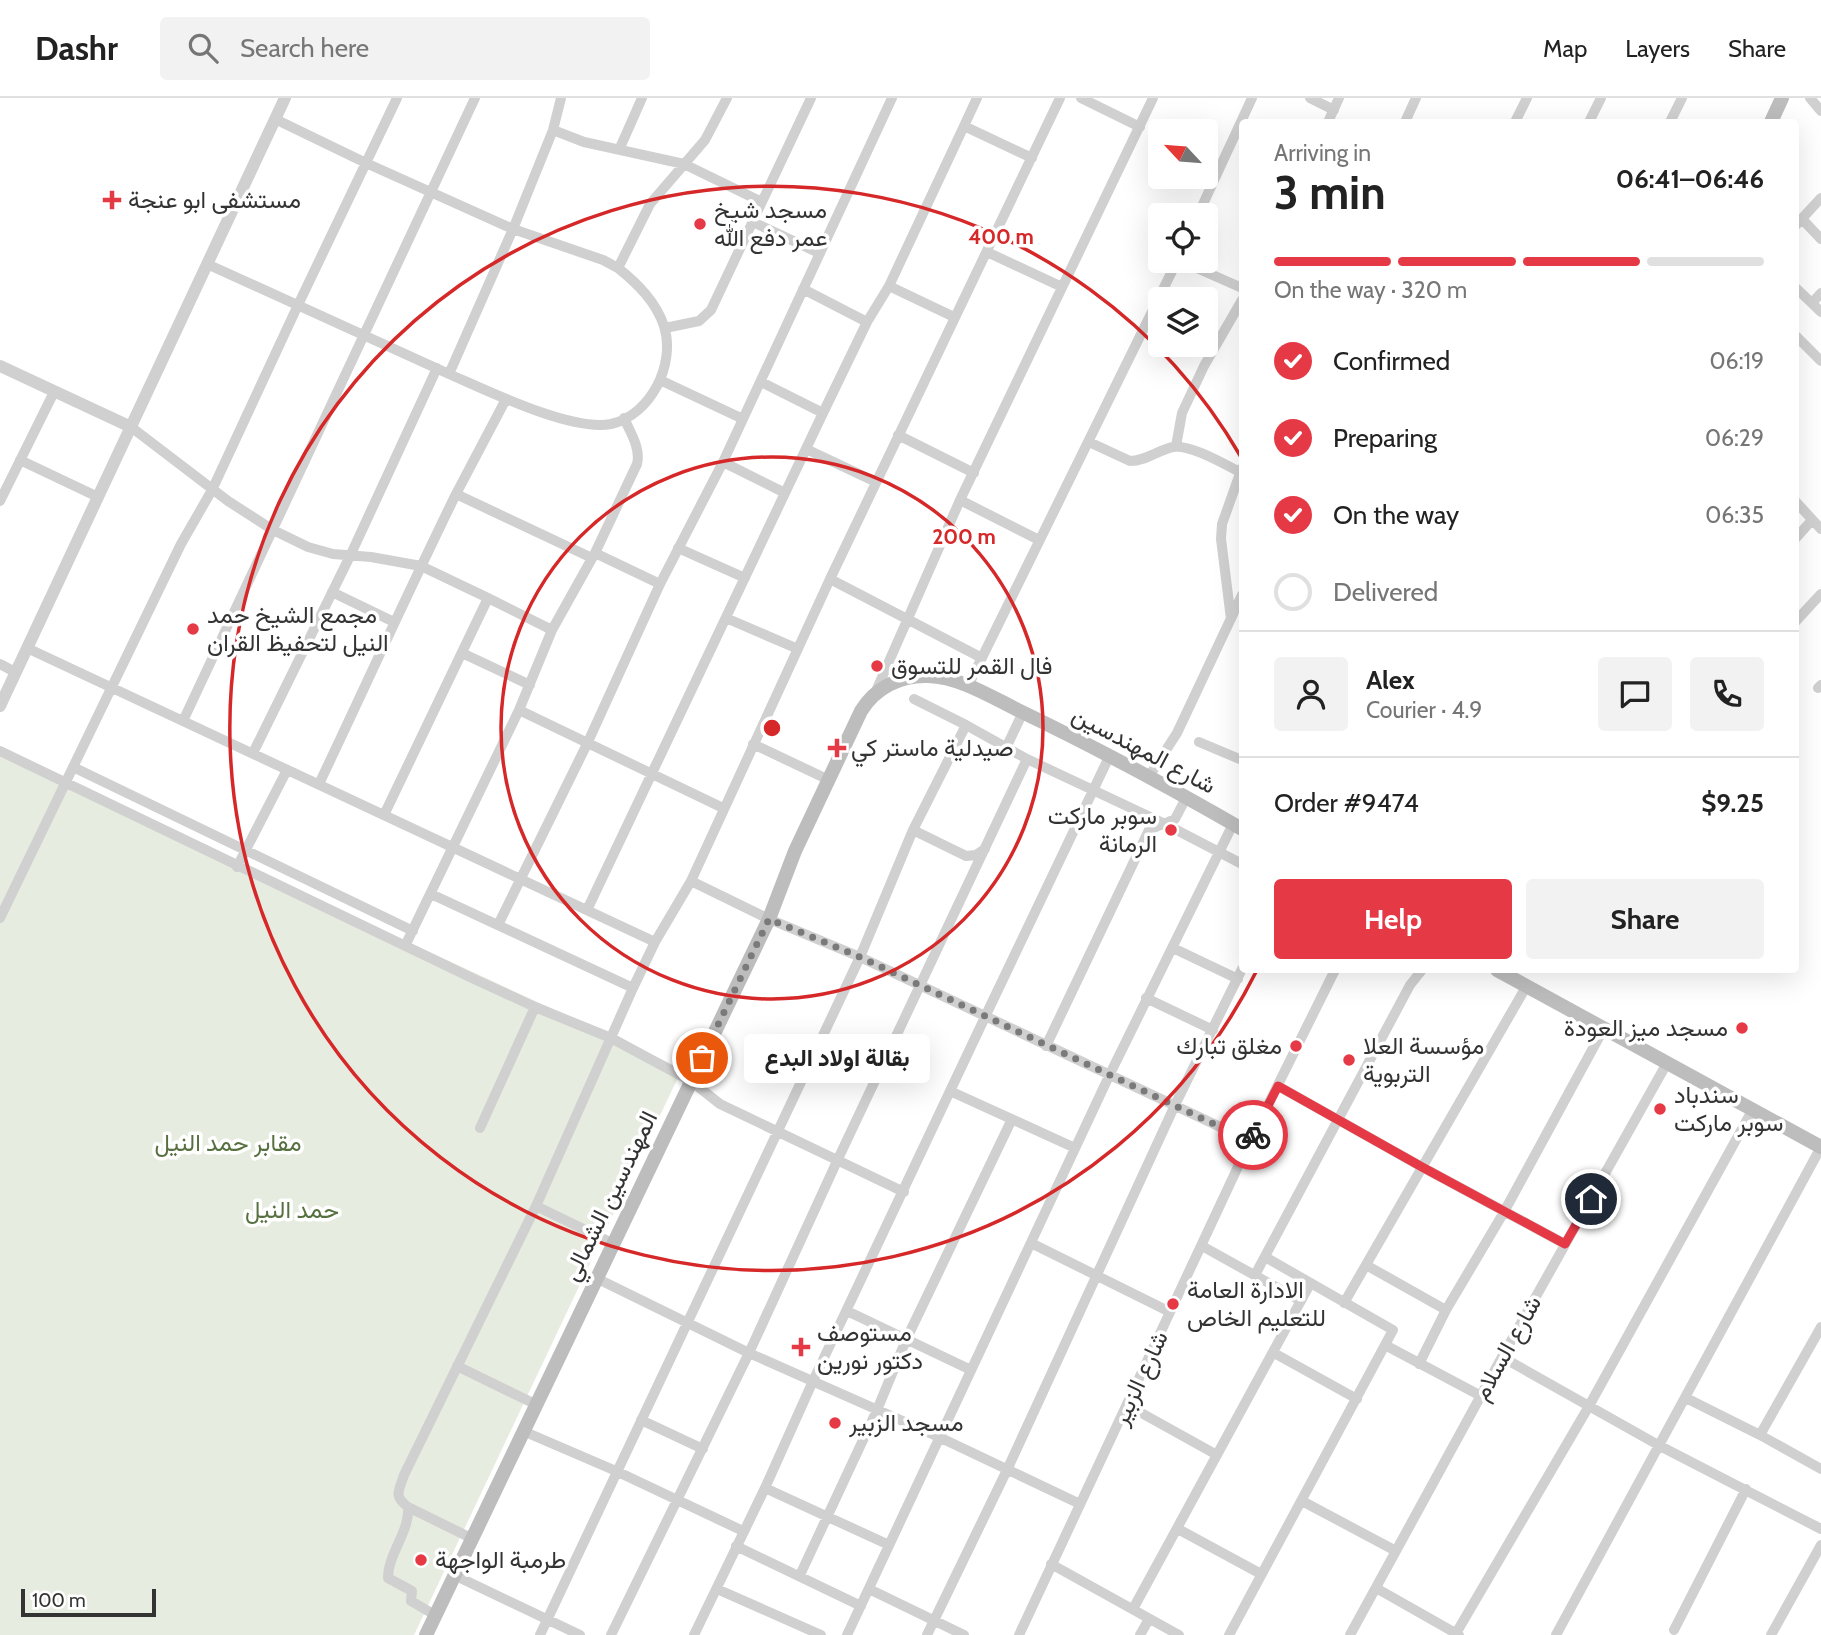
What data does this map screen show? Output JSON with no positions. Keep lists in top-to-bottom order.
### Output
{
  "streets": {
    "main road": ["شارع المهندسين", "المهندسين الشمالي"],
    "street": ["شارع السلام", "شارع الزبير"]
  },
  "parks": ["مقابر حمد النيل", "حمد النيل"],
  "places": {
    "health": ["مستشفى ابو عنجة", "صيدلية ماستر كي", "مستوصف دكتور نورين"],
    "other": [
      "مسجد شيخ عمر دفع الله",
      "مجمع الشيخ حمد النيل لتحفيظ القران",
      "فال القمر للتسوق",
      "سوبر ماركت الرمانة",
      "مسجد ميز العودة",
      "مغلق تبارك",
      "بقالة اولاد البدع",
      "مؤسسة العلا التربوية",
      "سندباد سوبر ماركت",
      "الادارة العامة للتعليم الخاص",
      "مسجد الزبير",
      "طرمبة الواجهة"
    ]
  },
  "scale_bar": "100 m",
  "north": "top left",
  "page": {
    "header": "Dashr",
    "search": "Search here",
    "nav": ["Map", "Layers", "Share"],
    "heading": ["3 min", "Arriving in", "06:41–06:46"],
    "panel": [
      "Alex",
      "Courier · 4.9",
      "Order #9474",
      "$9.25"
    ],
    "bar": "On the way · 320 m",
    "list": [
      ["Confirmed", "06:19"],
      ["Preparing", "06:29"],
      ["On the way", "06:35"],
      "Delivered"
    ],
    "buttons": ["Help", "Share"],
    "bubble": "بقالة اولاد البدع",
    "scale": "100 m"
  },
  "rings": ["400 m", "200 m"]
}
